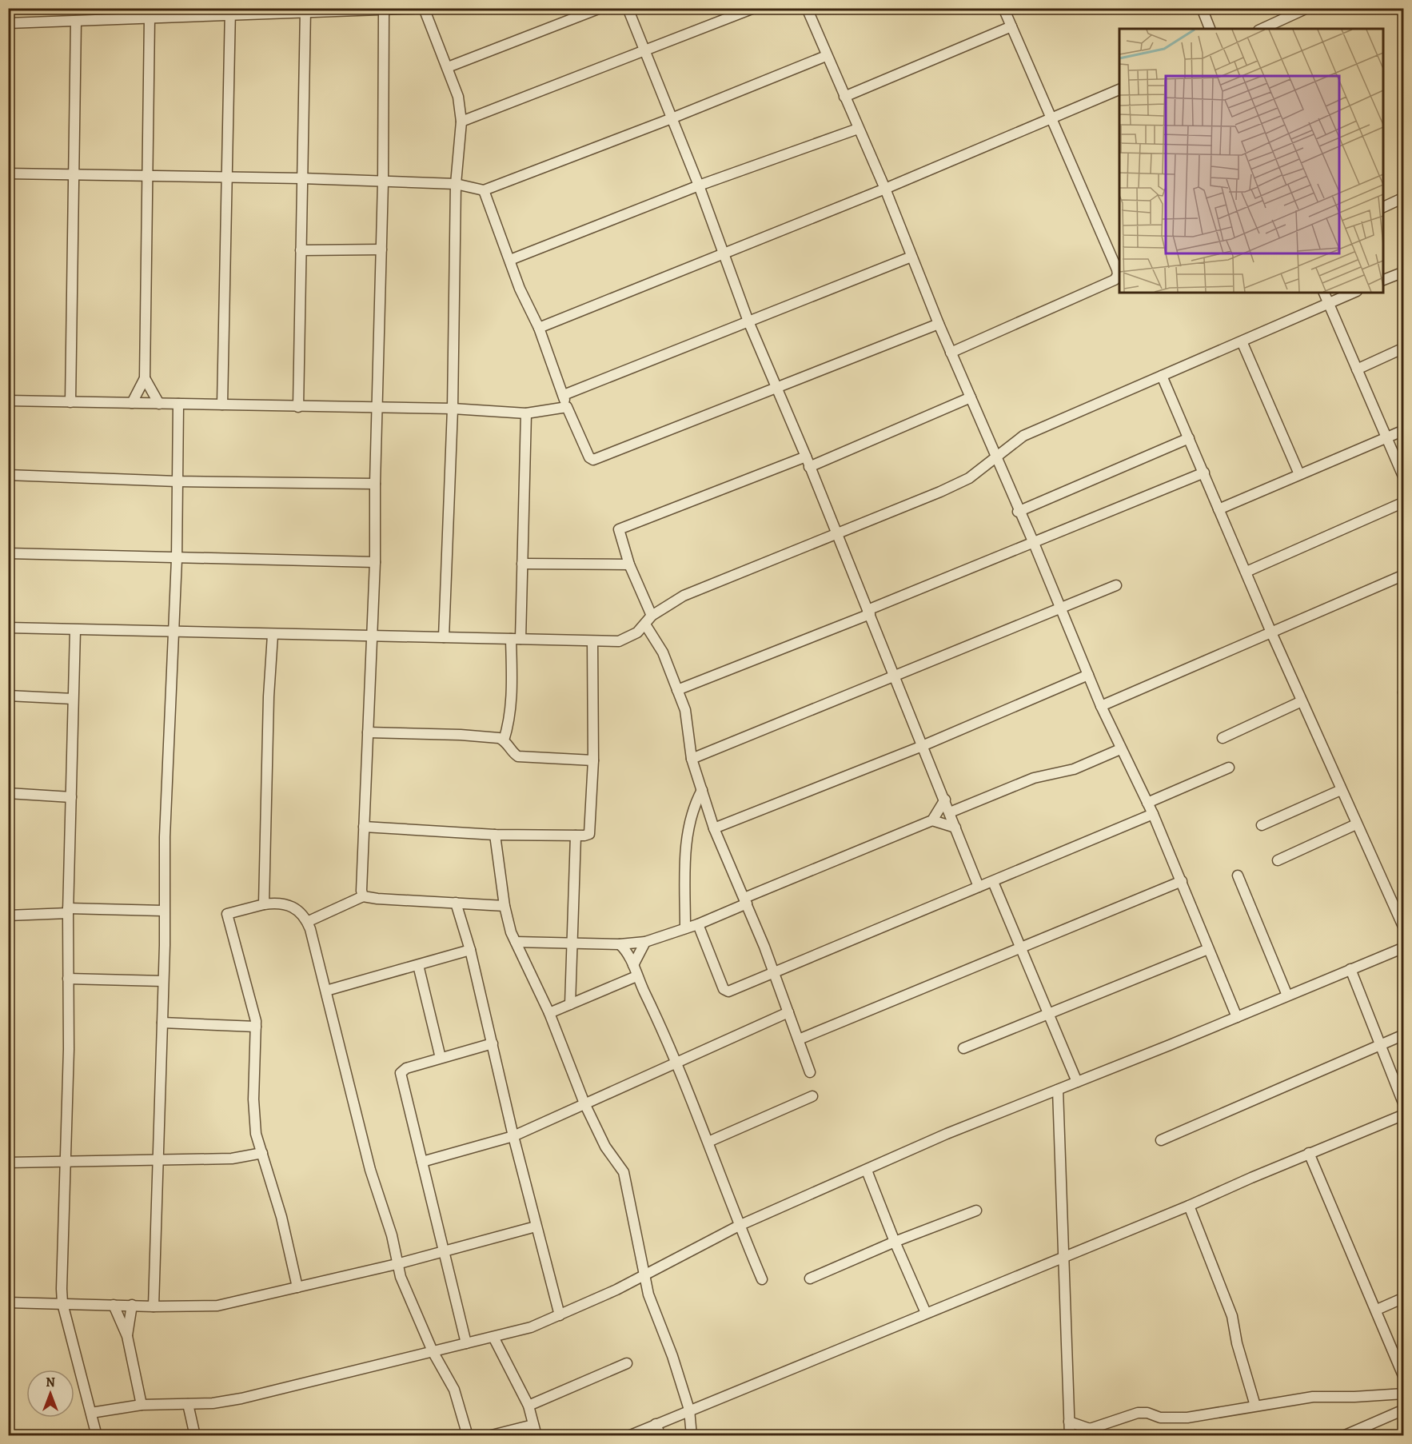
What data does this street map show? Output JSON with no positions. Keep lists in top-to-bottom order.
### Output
{
  "north": "top"
}
